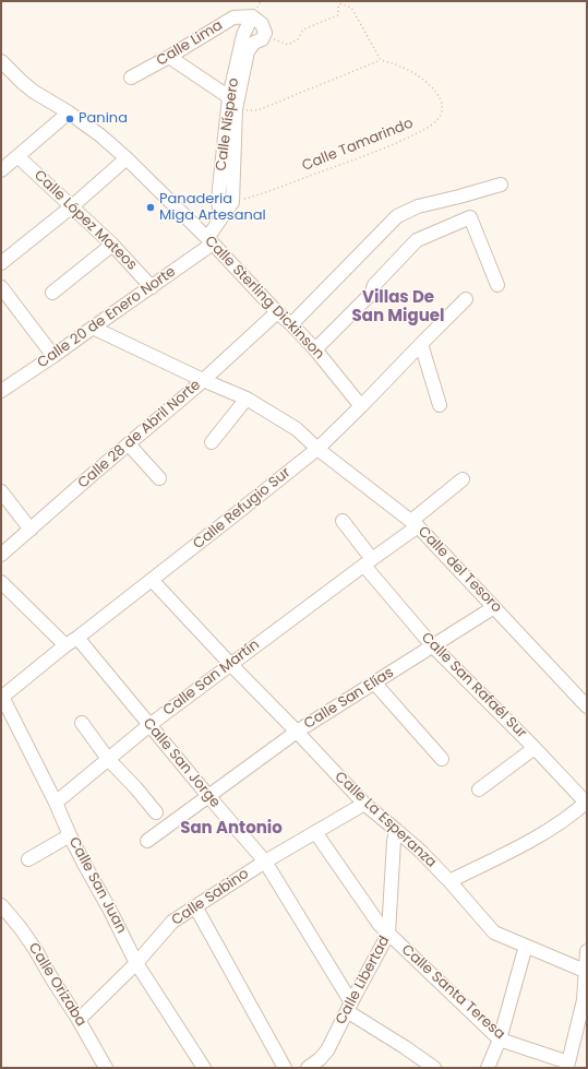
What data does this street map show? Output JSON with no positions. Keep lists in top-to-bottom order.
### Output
{
  "streets": {
    "street": [
      "Calle Lima",
      "Calle Níspero",
      "Calle López Mateos",
      "Calle Sterling Dickinson",
      "Calle 20 de Enero Norte",
      "Calle 28 de Abril Norte",
      "Calle Refugio Sur",
      "Calle del Tesoro",
      "Calle San Martín",
      "Calle San Rafaél Sur",
      "Calle San Elías",
      "Calle San Jorge",
      "Calle La Esperanza",
      "Calle San Juan",
      "Calle Sabino",
      "Calle Libertad",
      "Calle Orizaba",
      "Calle Santa Teresa"
    ],
    "path": ["Calle Tamarindo"]
  },
  "crossings": [
    ["Calle Lima", "Calle Níspero"],
    ["Calle Níspero", "Calle Tamarindo"],
    ["Calle López Mateos", "Calle 20 de Enero Norte"],
    ["Calle Sterling Dickinson", "Calle 20 de Enero Norte"],
    ["Calle Sterling Dickinson", "Calle 28 de Abril Norte"],
    ["Calle Sterling Dickinson", "Calle Refugio Sur"],
    ["Calle 20 de Enero Norte", "Calle del Tesoro"],
    ["Calle 28 de Abril Norte", "Calle del Tesoro"],
    ["Calle Refugio Sur", "Calle del Tesoro"],
    ["Calle Refugio Sur", "Calle San Jorge"],
    ["Calle Refugio Sur", "Calle La Esperanza"],
    ["Calle Refugio Sur", "Calle San Juan"],
    ["Calle del Tesoro", "Calle San Martín"],
    ["Calle del Tesoro", "Calle San Elías"],
    ["Calle San Martín", "Calle San Rafaél Sur"],
    ["Calle San Martín", "Calle San Jorge"],
    ["Calle San Martín", "Calle La Esperanza"],
    ["Calle San Martín", "Calle San Juan"],
    ["Calle San Rafaél Sur", "Calle San Elías"],
    ["Calle San Elías", "Calle San Jorge"],
    ["Calle San Elías", "Calle La Esperanza"],
    ["Calle San Jorge", "Calle Sabino"],
    ["Calle San Jorge", "Calle Libertad"],
    ["Calle La Esperanza", "Calle Sabino"],
    ["Calle La Esperanza", "Calle Libertad"],
    ["Calle San Juan", "Calle Sabino"],
    ["Calle Sabino", "Calle Orizaba"],
    ["Calle Sabino", "Calle Santa Teresa"],
    ["Calle Libertad", "Calle Santa Teresa"]
  ],
  "districts": ["Villas De San Miguel", "San Antonio"],
  "places": ["Panina", "Panaderia Miga Artesanal"]
}
